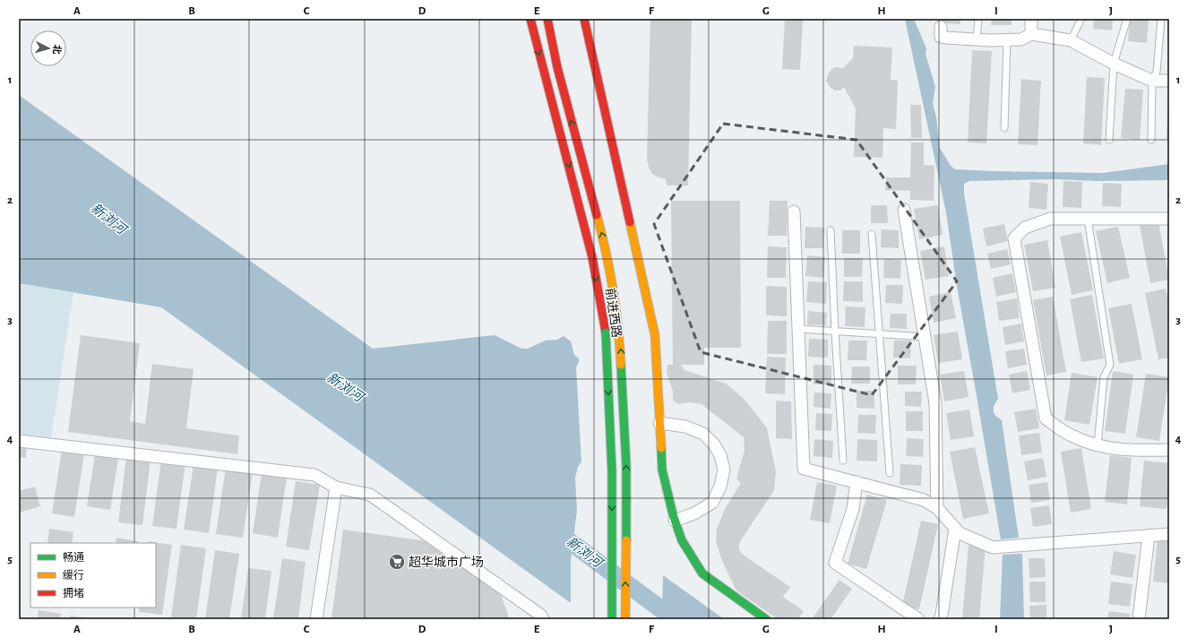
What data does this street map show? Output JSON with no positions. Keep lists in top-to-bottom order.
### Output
{
  "streets": {
    "main road": ["前进西路"]
  },
  "water": ["新浏河"],
  "places": {
    "supermarket": ["超华城市广场"]
  },
  "legend": ["畅通", "缓行", "拥堵"],
  "north": "right",
  "grid": {
    "columns": [
      "A",
      "B",
      "C",
      "D",
      "E",
      "F",
      "G",
      "H",
      "I",
      "J"
    ],
    "rows": [
      "1",
      "2",
      "3",
      "4",
      "5"
    ]
  }
}
